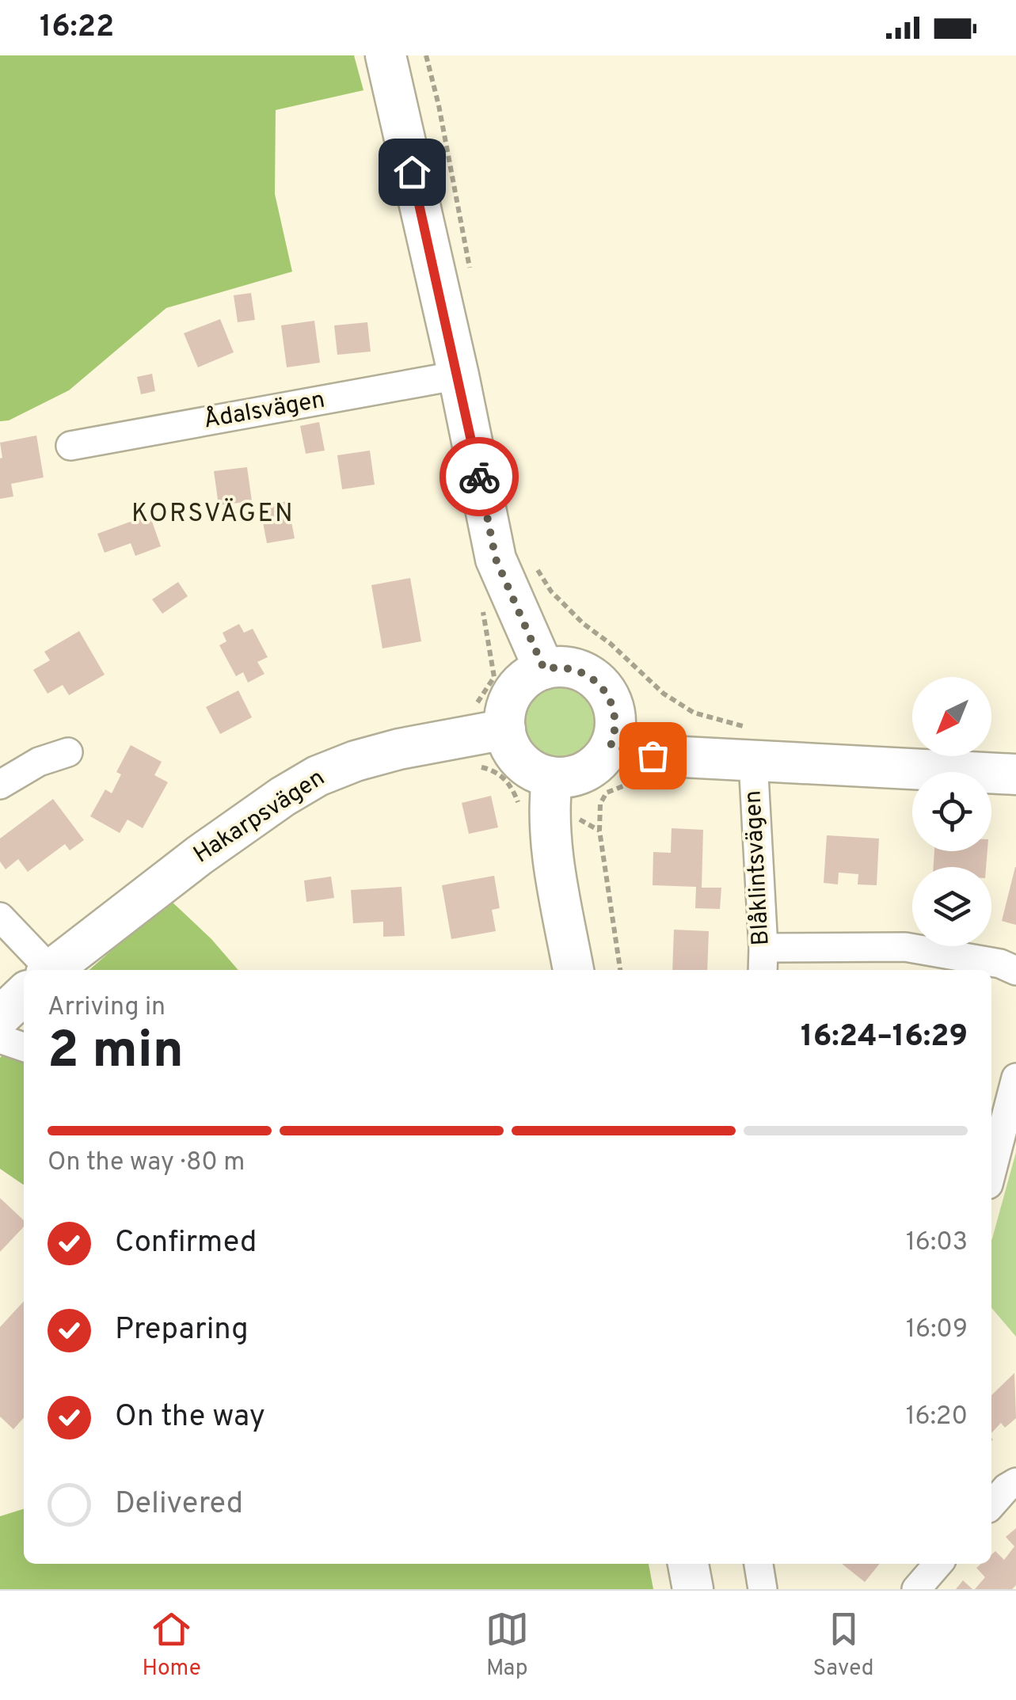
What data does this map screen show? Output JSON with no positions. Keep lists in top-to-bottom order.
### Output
{
  "streets": {
    "main road": ["Hakarpsvägen"],
    "street": ["Ådalsvägen", "Blåklintsvägen"]
  },
  "districts": ["KORSVÄGEN"],
  "north": "bottom left",
  "page": {
    "status": "16:22",
    "heading": ["2 min", "Arriving in", "16:24–16:29"],
    "bar": "On the way · 80 m",
    "list": [
      ["Confirmed", "16:03"],
      ["Preparing", "16:09"],
      ["On the way", "16:20"],
      "Delivered"
    ],
    "tabs": ["Home", "Map", "Saved"]
  }
}
